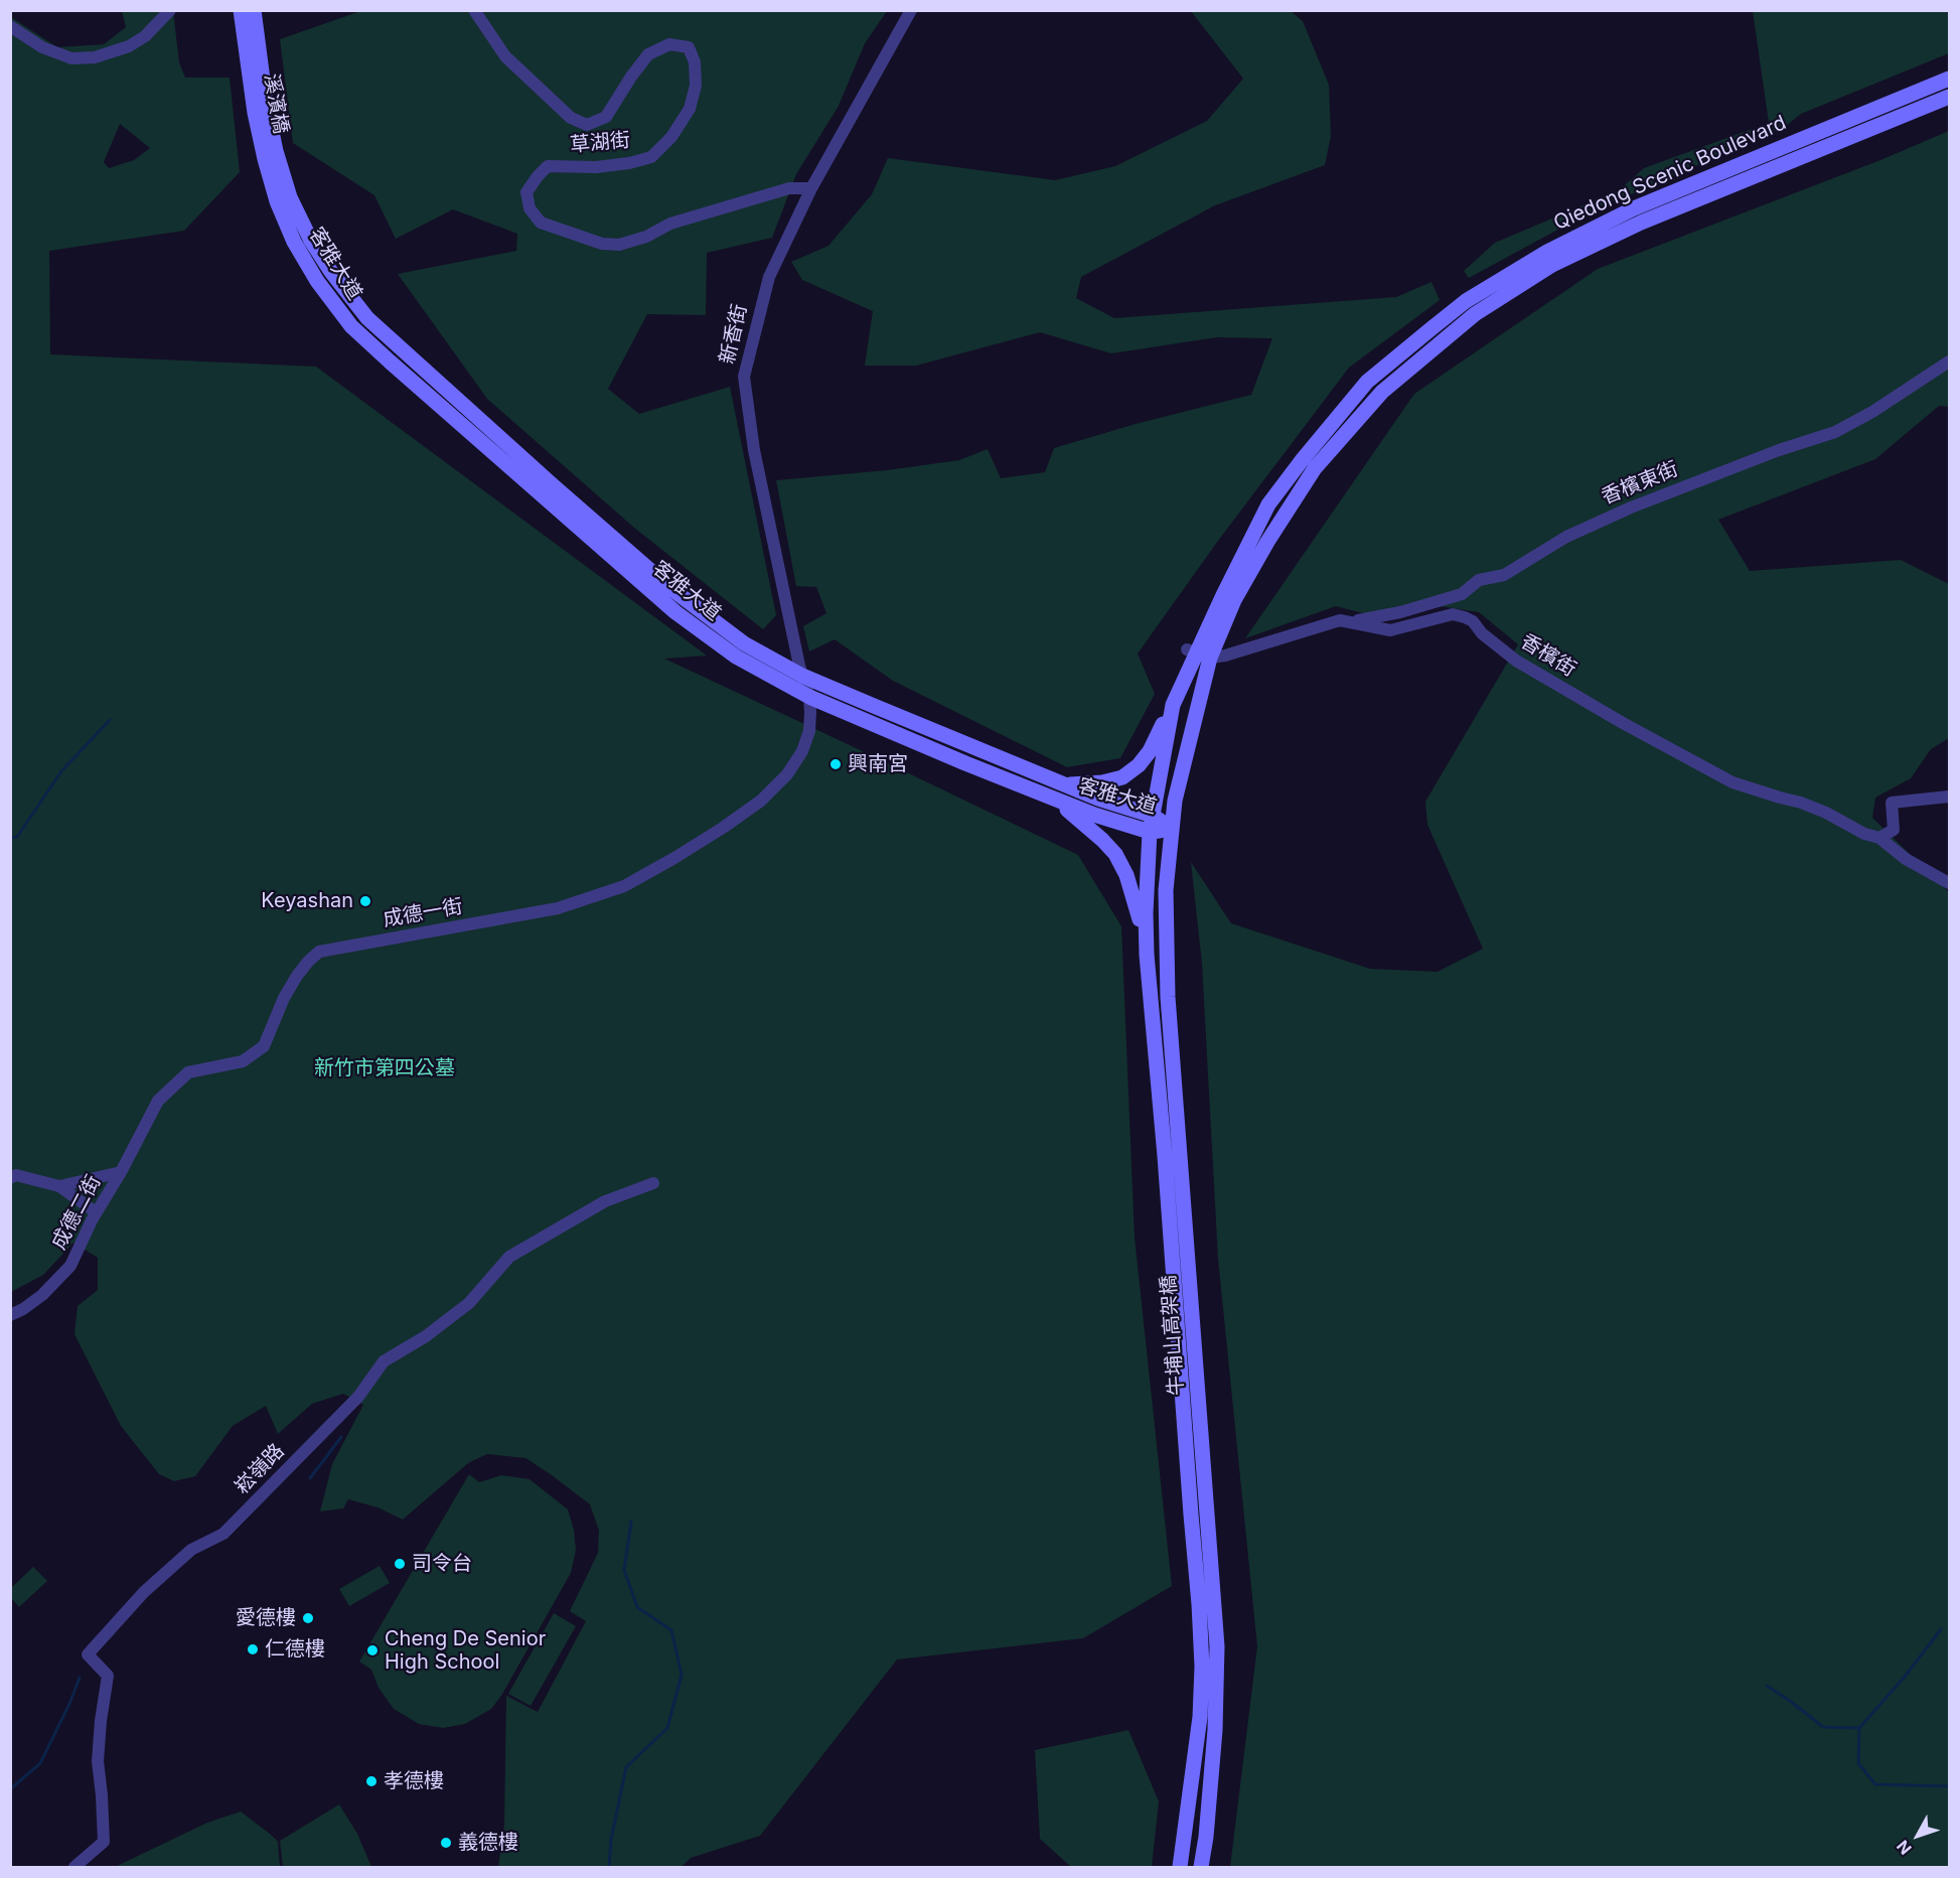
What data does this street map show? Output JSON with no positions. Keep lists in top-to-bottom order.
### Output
{
  "streets": {
    "street": [
      "溪濱橋",
      "草湖街",
      "Qiedong Scenic Boulevard",
      "客雅大道",
      "新香街",
      "香檳東街",
      "香檳街",
      "成德一街",
      "成德二街",
      "牛埔山高架橋",
      "崧嶺路"
    ]
  },
  "crossings": [
    ["溪濱橋", "客雅大道"],
    ["草湖街", "新香街"],
    ["Qiedong Scenic Boulevard", "客雅大道"],
    ["Qiedong Scenic Boulevard", "香檳街"],
    ["Qiedong Scenic Boulevard", "牛埔山高架橋"],
    ["客雅大道", "新香街"],
    ["客雅大道", "成德一街"],
    ["新香街", "成德一街"],
    ["香檳東街", "香檳街"],
    ["成德一街", "成德二街"]
  ],
  "parks": ["新竹市第四公墓"],
  "places": [
    "興南宮",
    "Keyashan",
    "司令台",
    "愛德樓",
    "仁德樓",
    "Cheng De Senior High School",
    "孝德樓",
    "義德樓"
  ],
  "north": "bottom left"
}
